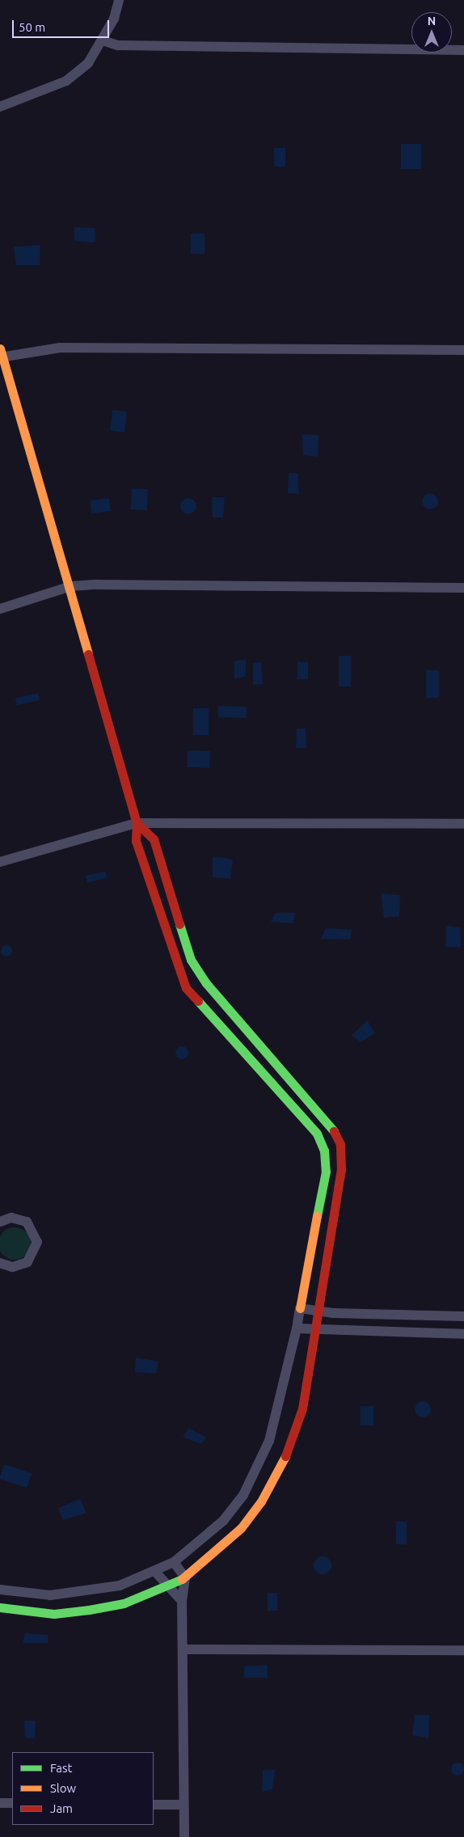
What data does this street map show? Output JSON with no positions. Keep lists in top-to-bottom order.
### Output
{
  "legend": ["Fast", "Slow", "Jam"],
  "scale_bar": "50 m",
  "north": "top"
}
